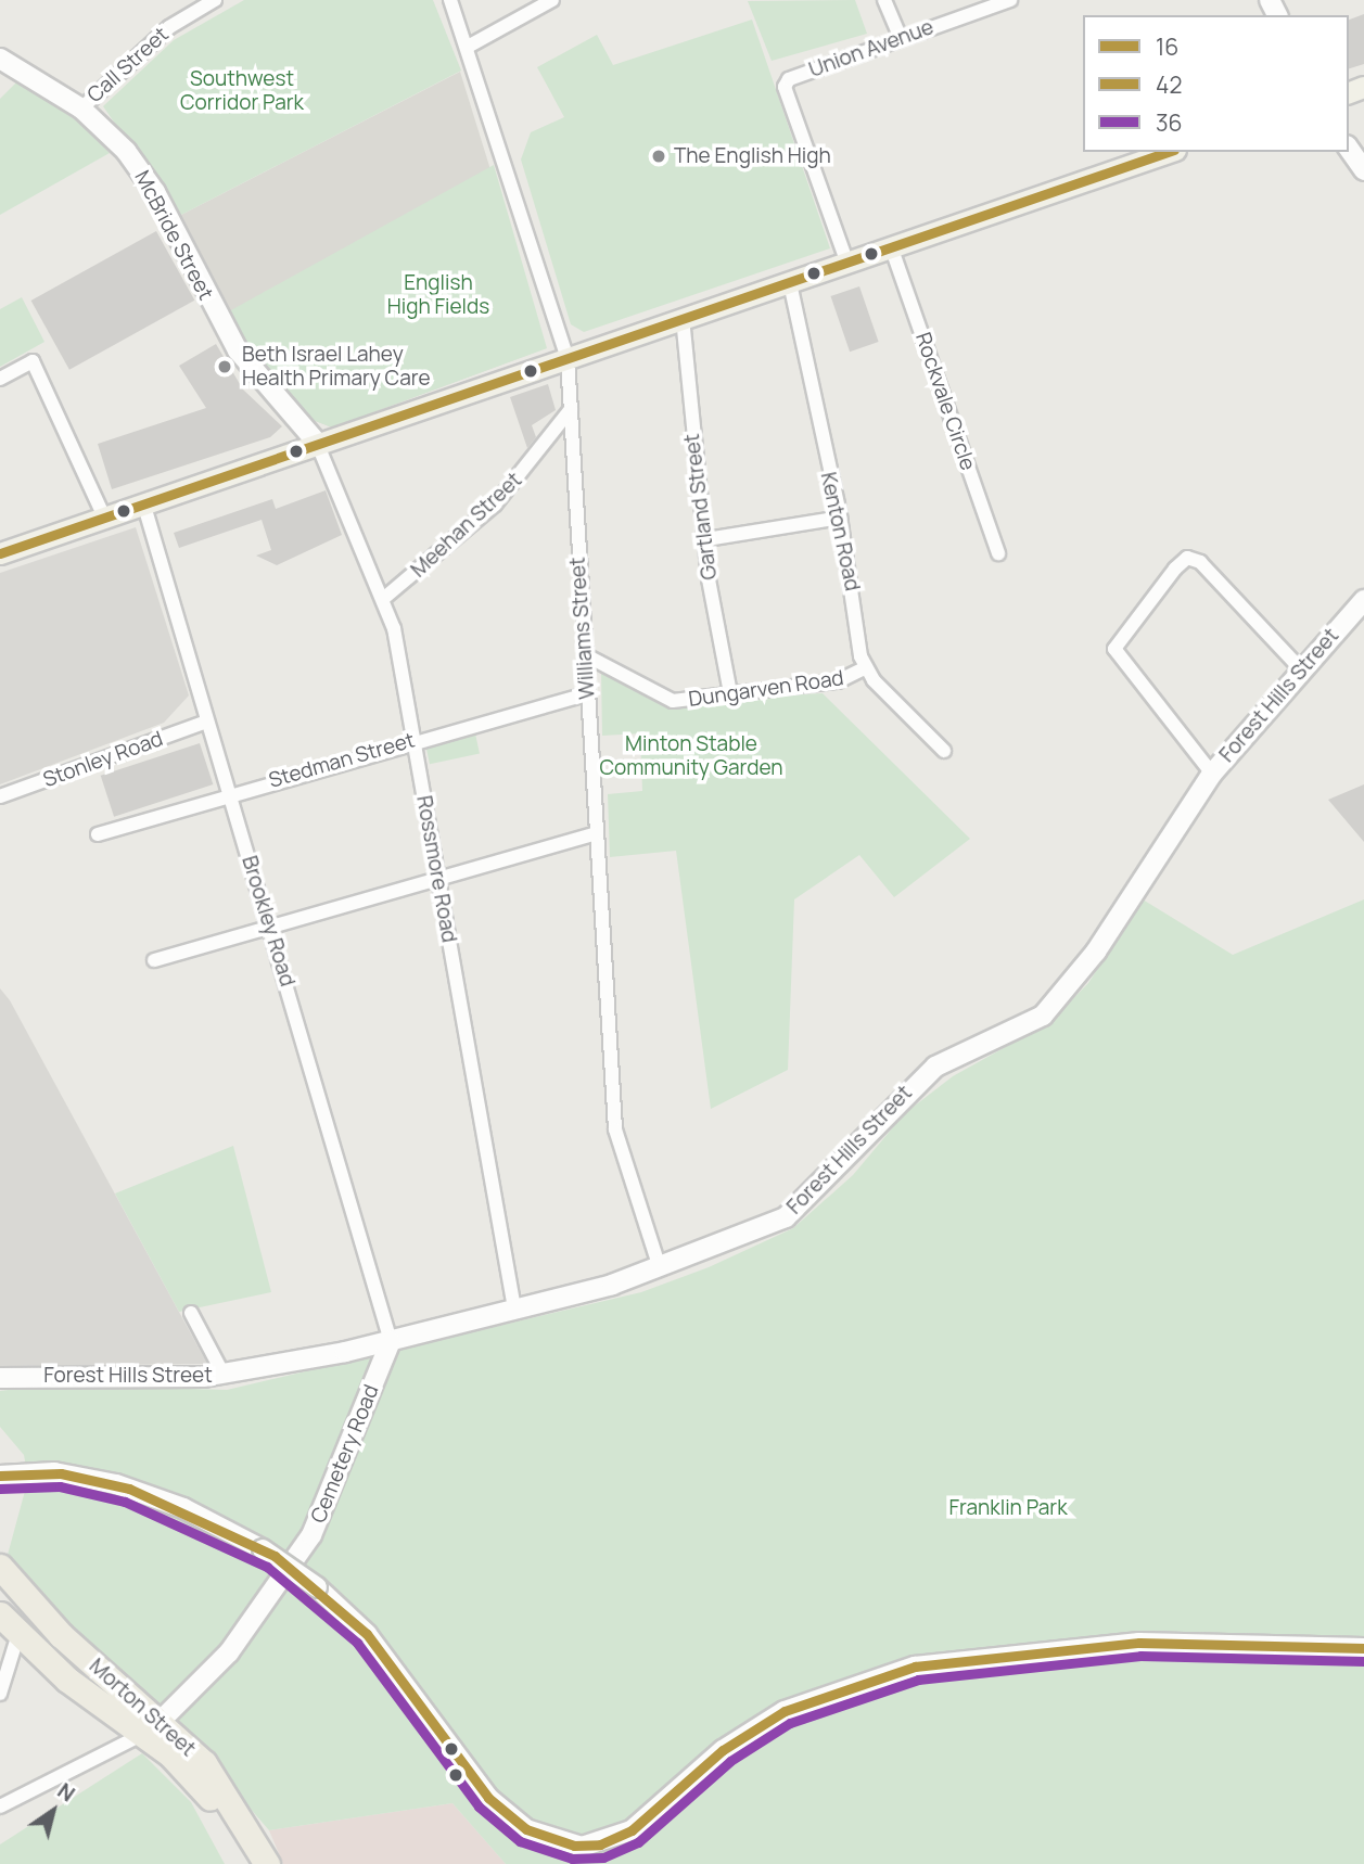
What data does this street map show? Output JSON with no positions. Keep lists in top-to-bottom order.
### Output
{
  "streets": {
    "highway": ["Morton Street"],
    "street": [
      "Union Avenue",
      "Call Street",
      "McBride Street",
      "Rockvale Circle",
      "Gartland Street",
      "Meehan Street",
      "Kenton Road",
      "Williams Street",
      "Dungarven Road",
      "Forest Hills Street",
      "Stonley Road",
      "Stedman Street",
      "Rossmore Road",
      "Brookley Road",
      "Cemetery Road"
    ]
  },
  "crossings": [
    ["Call Street", "McBride Street"],
    ["McBride Street", "Rossmore Road"],
    ["Gartland Street", "Dungarven Road"],
    ["Meehan Street", "Williams Street"],
    ["Meehan Street", "Rossmore Road"],
    ["Kenton Road", "Dungarven Road"],
    ["Williams Street", "Dungarven Road"],
    ["Williams Street", "Forest Hills Street"],
    ["Williams Street", "Stedman Street"],
    ["Forest Hills Street", "Rossmore Road"],
    ["Forest Hills Street", "Brookley Road"],
    ["Forest Hills Street", "Cemetery Road"],
    ["Stonley Road", "Brookley Road"],
    ["Stedman Street", "Rossmore Road"],
    ["Stedman Street", "Brookley Road"],
    ["Brookley Road", "Cemetery Road"],
    ["Cemetery Road", "Morton Street"]
  ],
  "parks": [
    "Southwest Corridor Park",
    "English High Fields",
    "Minton Stable Community Garden",
    "Franklin Park"
  ],
  "places": ["The English High", "Beth Israel Lahey Health Primary Care"],
  "lines": ["transit line 42", "transit line 16", "transit line 36"],
  "legend": ["16", "42", "36"],
  "north": "top right"
}
